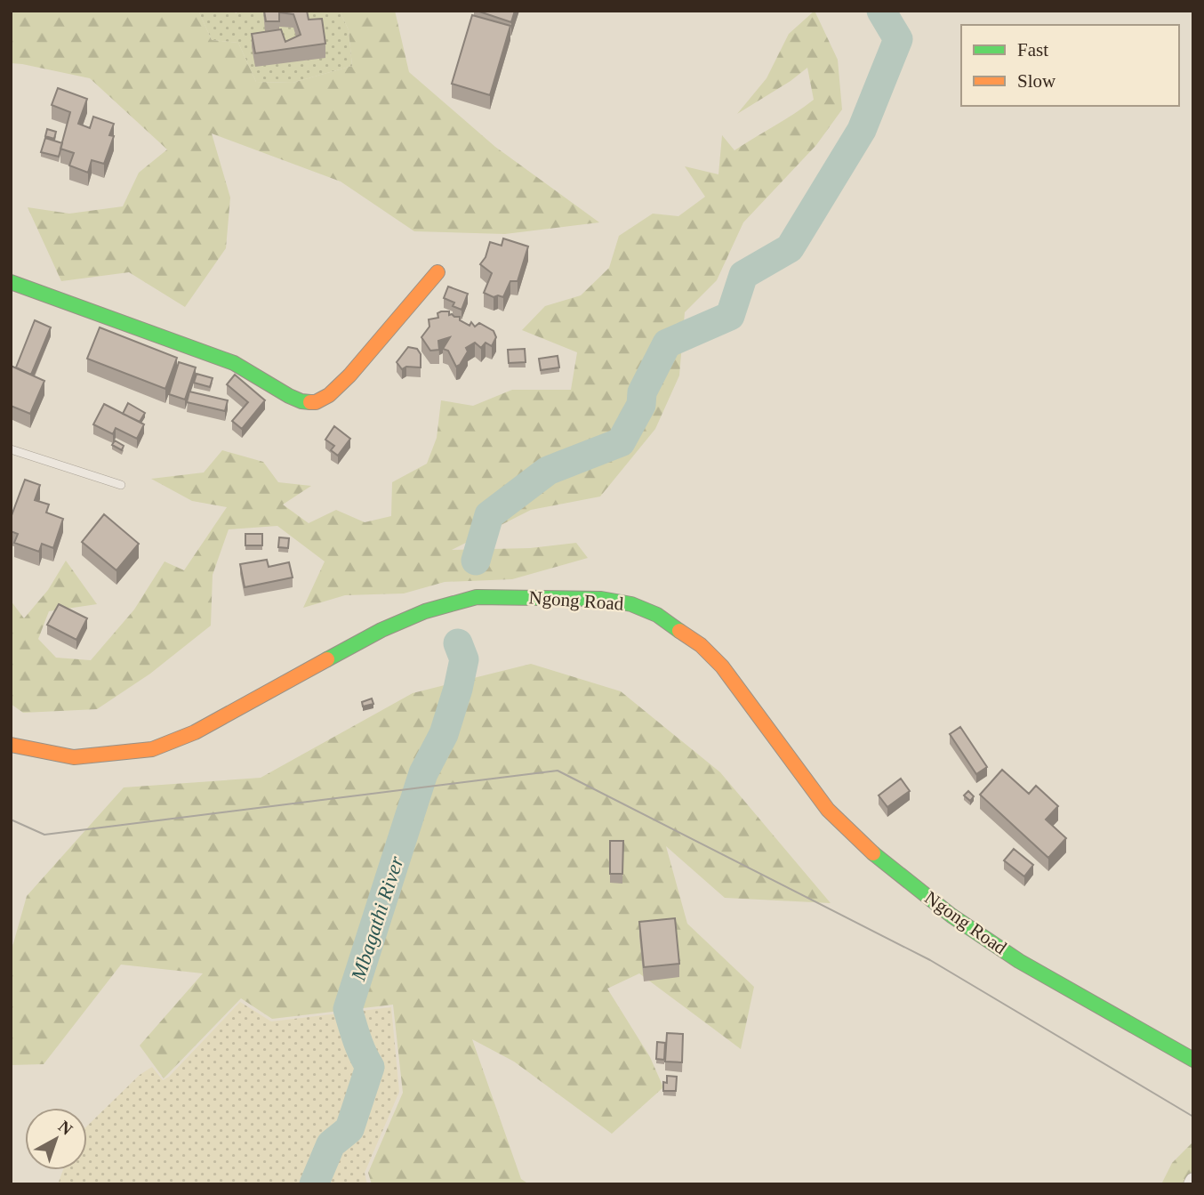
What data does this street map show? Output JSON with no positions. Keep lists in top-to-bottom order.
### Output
{
  "streets": {
    "main road": ["Ngong Road"]
  },
  "water": ["Mbagathi River"],
  "legend": ["Fast", "Slow"],
  "north": "top right"
}
